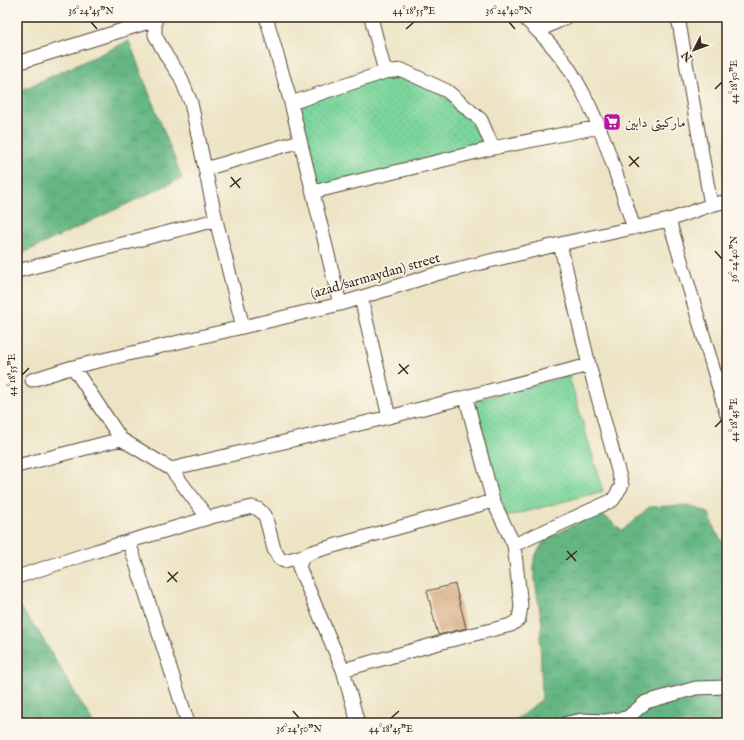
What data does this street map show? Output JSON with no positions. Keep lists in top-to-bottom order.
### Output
{
  "streets": {
    "street": ["(azad/sarmaydan) street"]
  },
  "places": {
    "supermarket": ["ماركيتى دابين"]
  },
  "north": "bottom left",
  "coordinates": [
    "36°24'45\"N",
    "44°18'55\"E",
    "36°24'40\"N",
    "44°18'50\"E",
    "44°18'45\"E",
    "36°24'50\"N"
  ]
}
